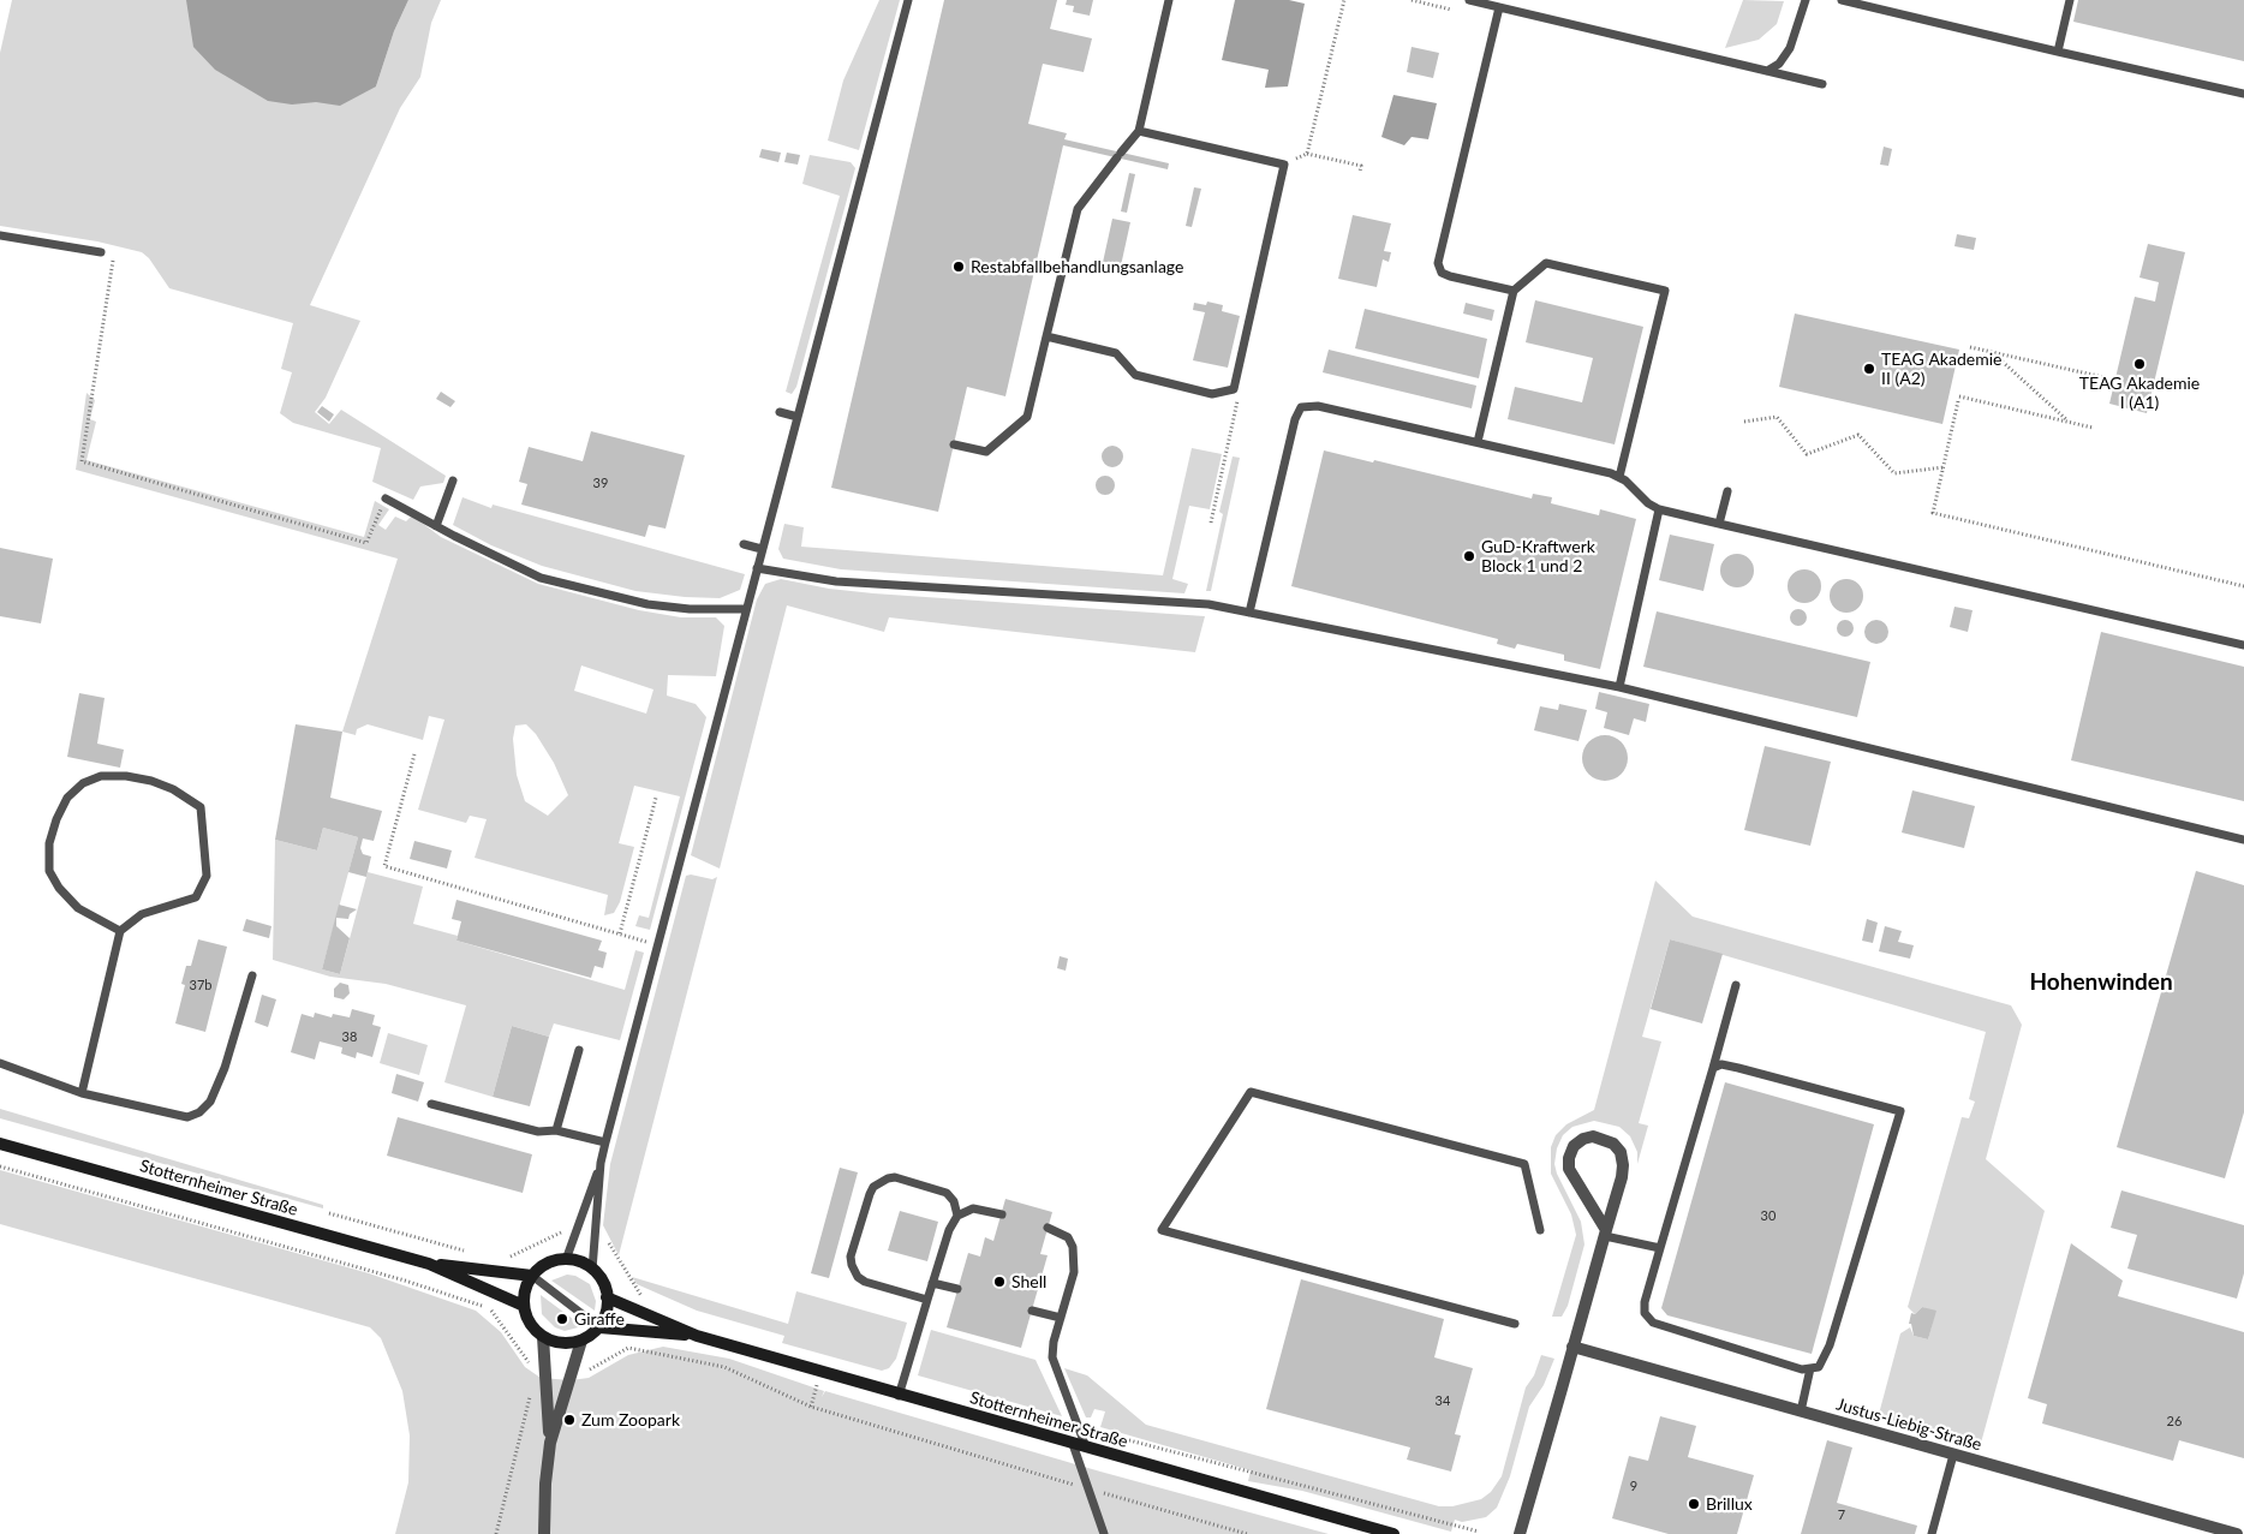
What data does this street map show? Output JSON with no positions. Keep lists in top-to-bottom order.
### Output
{
  "streets": {
    "main road": ["Stotternheimer Straße"],
    "street": ["Justus-Liebig-Straße"]
  },
  "districts": ["Hohenwinden"],
  "places": [
    "Restabfallbehandlungsanlage",
    "TEAG Akademie I (A1)",
    "TEAG Akademie II (A2)",
    "GuD-Kraftwerk Block 1 und 2",
    "Shell",
    "Giraffe",
    "Zum Zoopark",
    "Brillux"
  ],
  "house_numbers": [
    "39",
    "37b",
    "38",
    "30",
    "34",
    "26",
    "9",
    "7"
  ]
}
